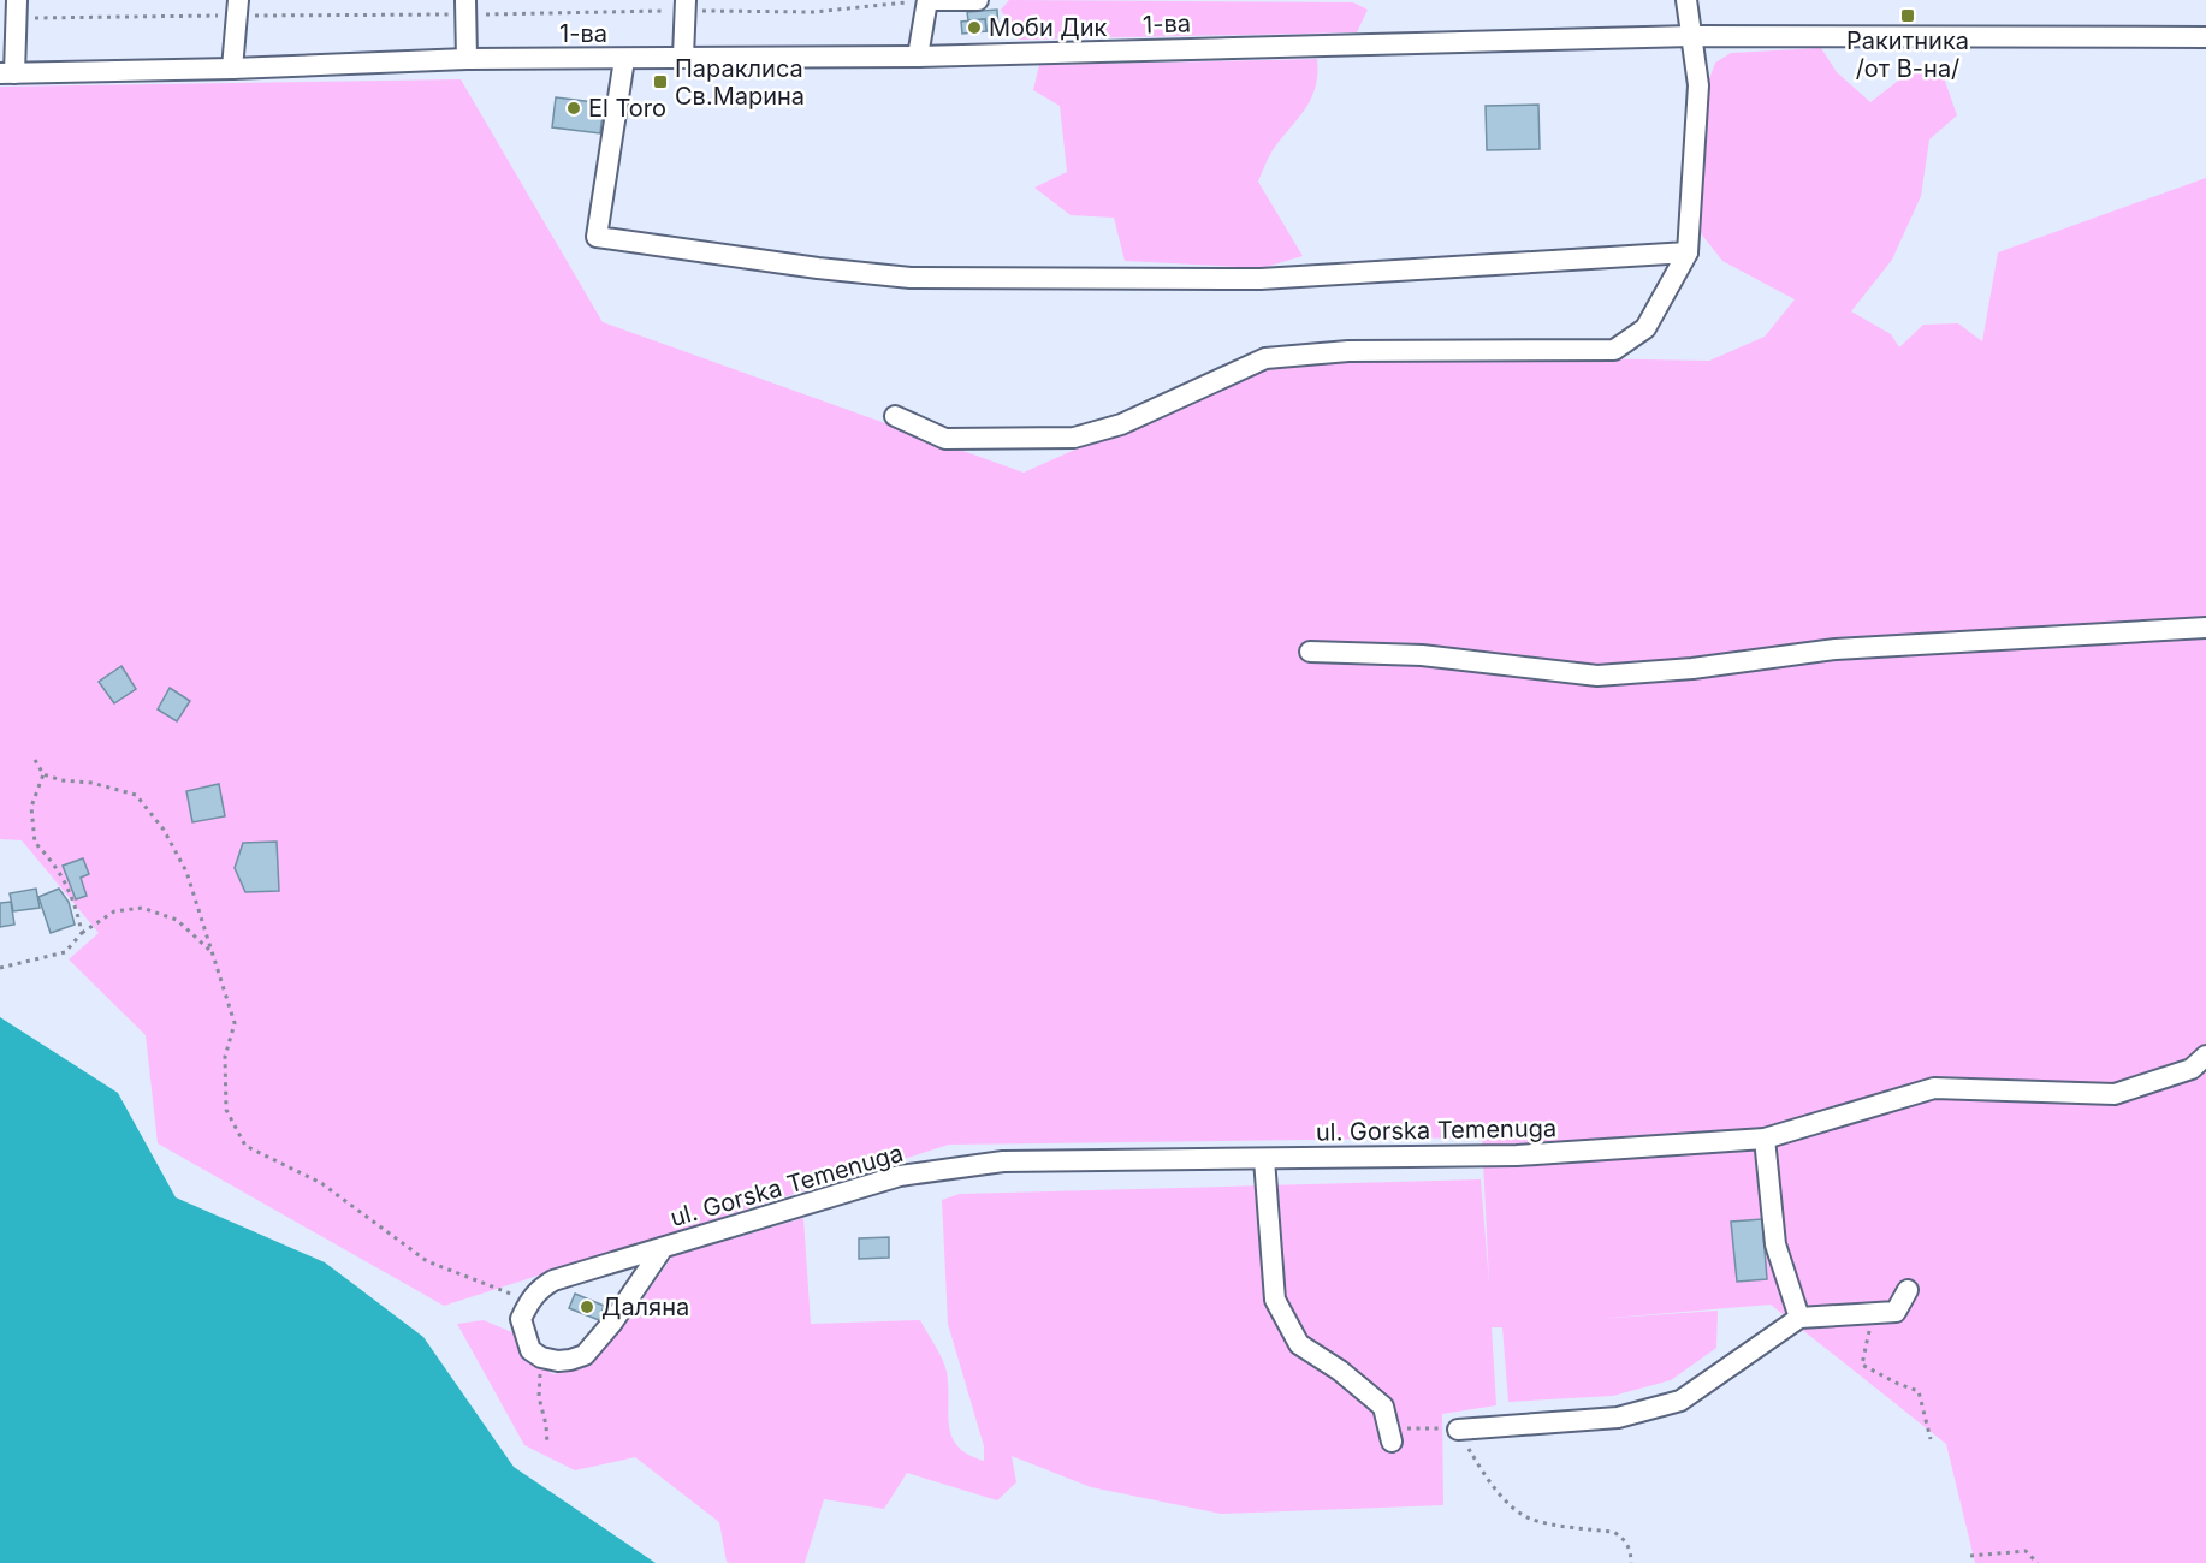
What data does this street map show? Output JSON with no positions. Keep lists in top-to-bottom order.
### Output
{
  "streets": {
    "street": ["1-ва", "ul. Gorska Temenuga"]
  },
  "places": {
    "transit": ["Ракитника /от В-на/", "Параклиса Св.Марина"],
    "other": ["Моби Дик", "El Toro", "Даляна"]
  }
}
